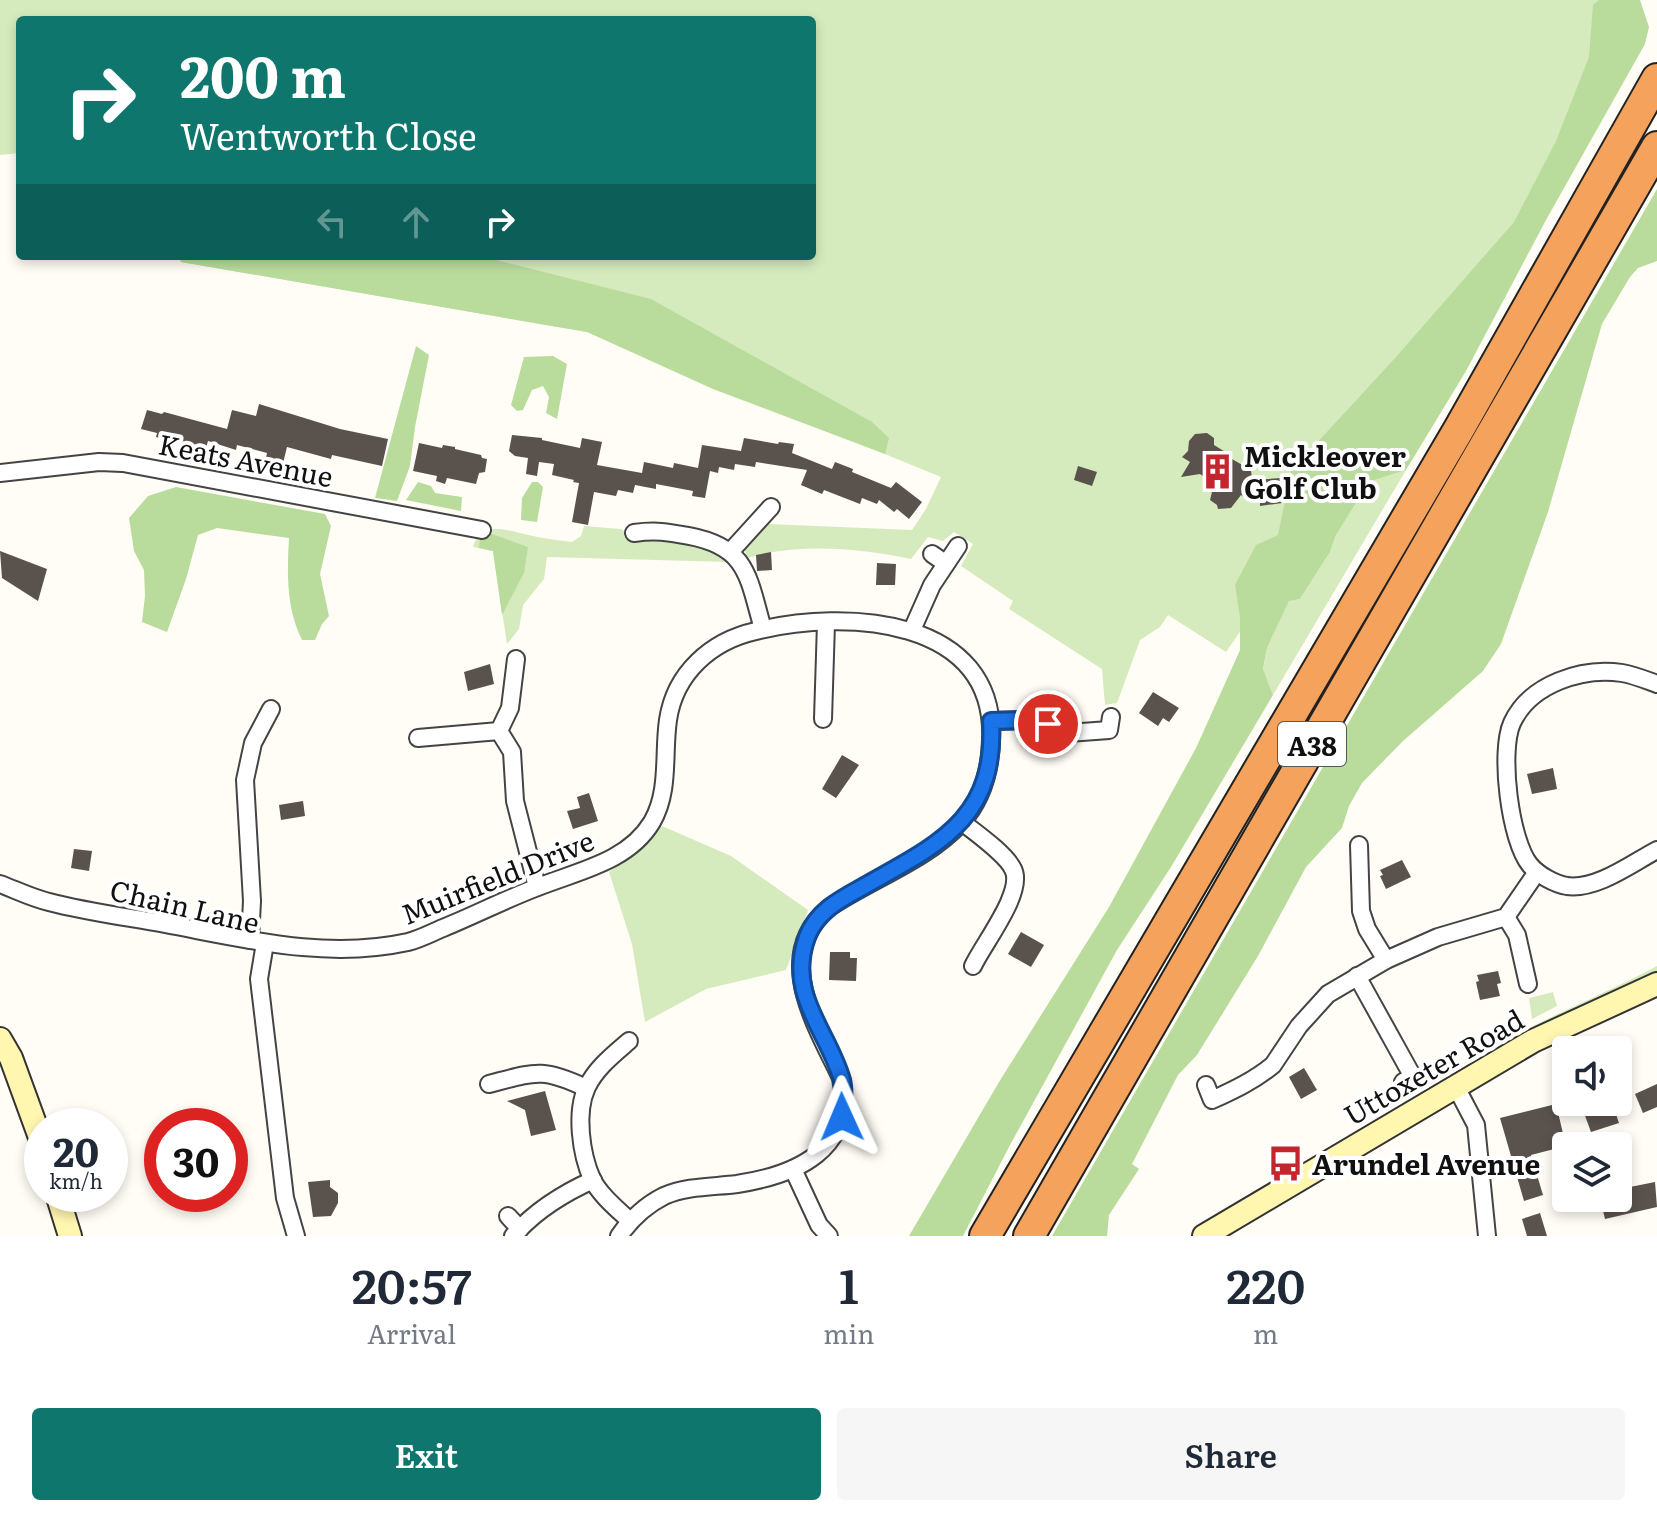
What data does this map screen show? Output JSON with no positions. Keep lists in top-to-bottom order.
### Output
{
  "streets": {
    "highway": ["A38"],
    "main road": ["Uttoxeter Road"],
    "street": ["Keats Avenue", "Muirfield Drive", "Chain Lane"]
  },
  "crossings": [
    ["Muirfield Drive", "Chain Lane"]
  ],
  "places": {
    "building": ["Mickleover Golf Club"],
    "bus stop": ["Arundel Avenue"]
  },
  "page": {
    "turn": ["200 m", "Wentworth Close"],
    "speed": "20 km/h",
    "limit": "30",
    "eta": [
      "20:57",
      "Arrival",
      "1",
      "min",
      "220",
      "m"
    ],
    "buttons": ["Exit", "Share"]
  }
}
